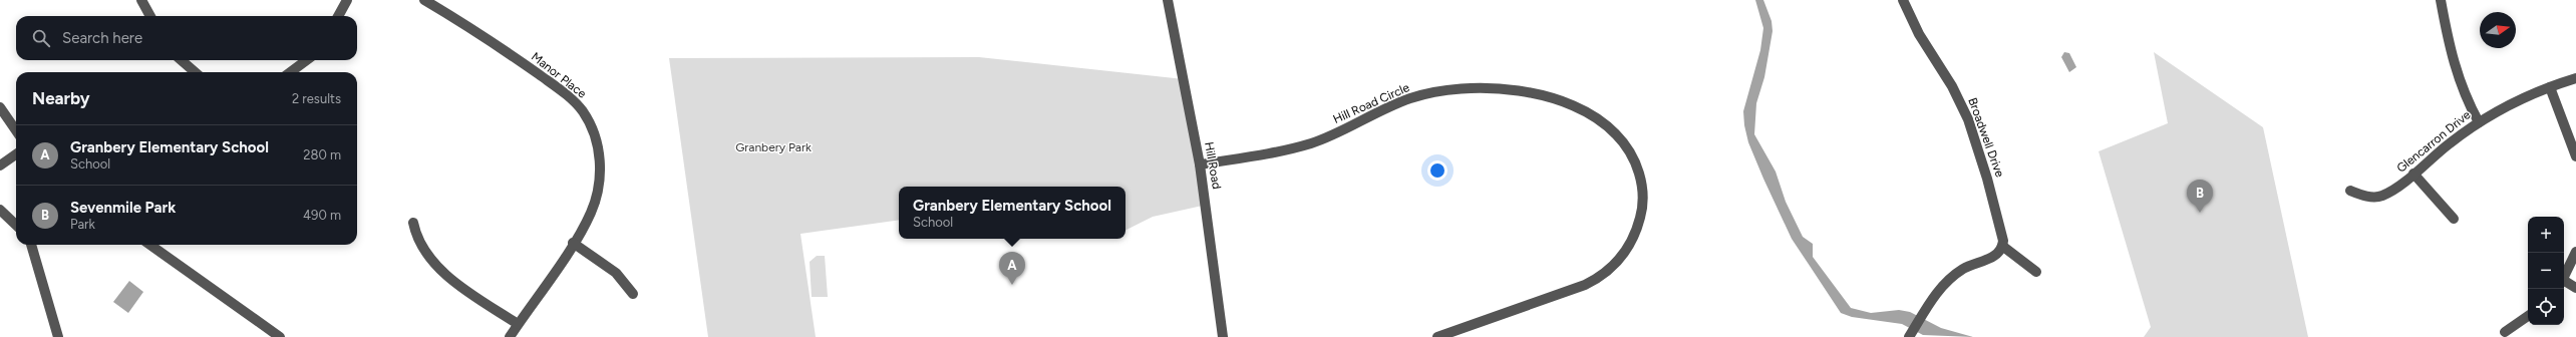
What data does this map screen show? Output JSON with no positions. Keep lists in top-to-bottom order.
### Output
{
  "streets": {
    "street": [
      "Manor Place",
      "Hill Road Circle",
      "Broadwell Drive",
      "Glencarron Drive",
      "Hill Road"
    ]
  },
  "crossings": [
    ["Hill Road Circle", "Hill Road"]
  ],
  "parks": ["Granbery Park"],
  "north": "right",
  "page": {
    "search": "Search here",
    "heading": ["Nearby", "2 results"],
    "list": [
      {
        "mark": "A",
        "name": "Granbery Elementary School",
        "note": "School",
        "value": "280 m"
      },
      {
        "mark": "B",
        "name": "Sevenmile Park",
        "note": "Park",
        "value": "490 m"
      }
    ],
    "pins": ["B", "A"],
    "popup": ["Granbery Elementary School", "School"],
    "map_buttons": ["+", "−"]
  }
}
